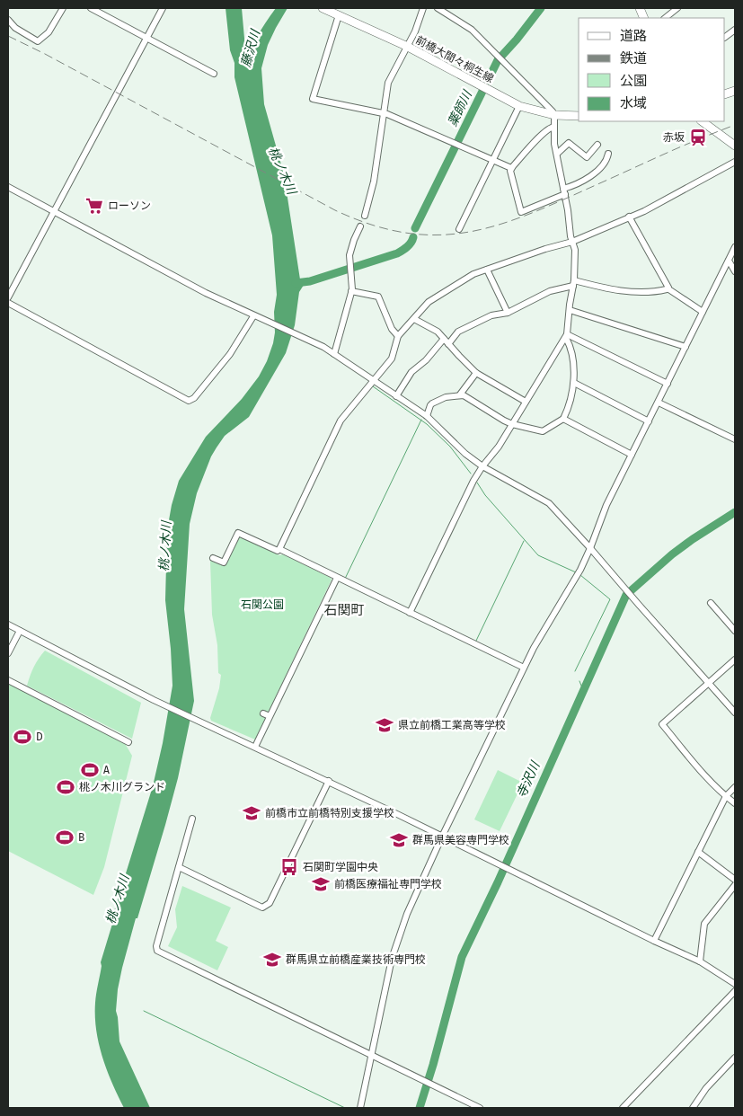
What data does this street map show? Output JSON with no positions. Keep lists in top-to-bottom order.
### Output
{
  "streets": {
    "main road": ["前橋大間々桐生線"]
  },
  "districts": ["石関町"],
  "water": [
    "藤沢川",
    "薬師川",
    "桃ノ木川",
    "寺沢川"
  ],
  "parks": ["石関公園"],
  "places": {
    "station": ["赤坂"],
    "supermarket": ["ローソン"],
    "school or university": [
      "県立前橋工業高等学校",
      "前橋市立前橋特別支援学校",
      "群馬県美容専門学校",
      "前橋医療福祉専門学校",
      "群馬県立前橋産業技術専門校"
    ],
    "sports": [
      "D",
      "A",
      "桃ノ木川グランド",
      "B"
    ],
    "bus stop": ["石関町学園中央"]
  },
  "legend": [
    "道路",
    "鉄道",
    "公園",
    "水域"
  ]
}
